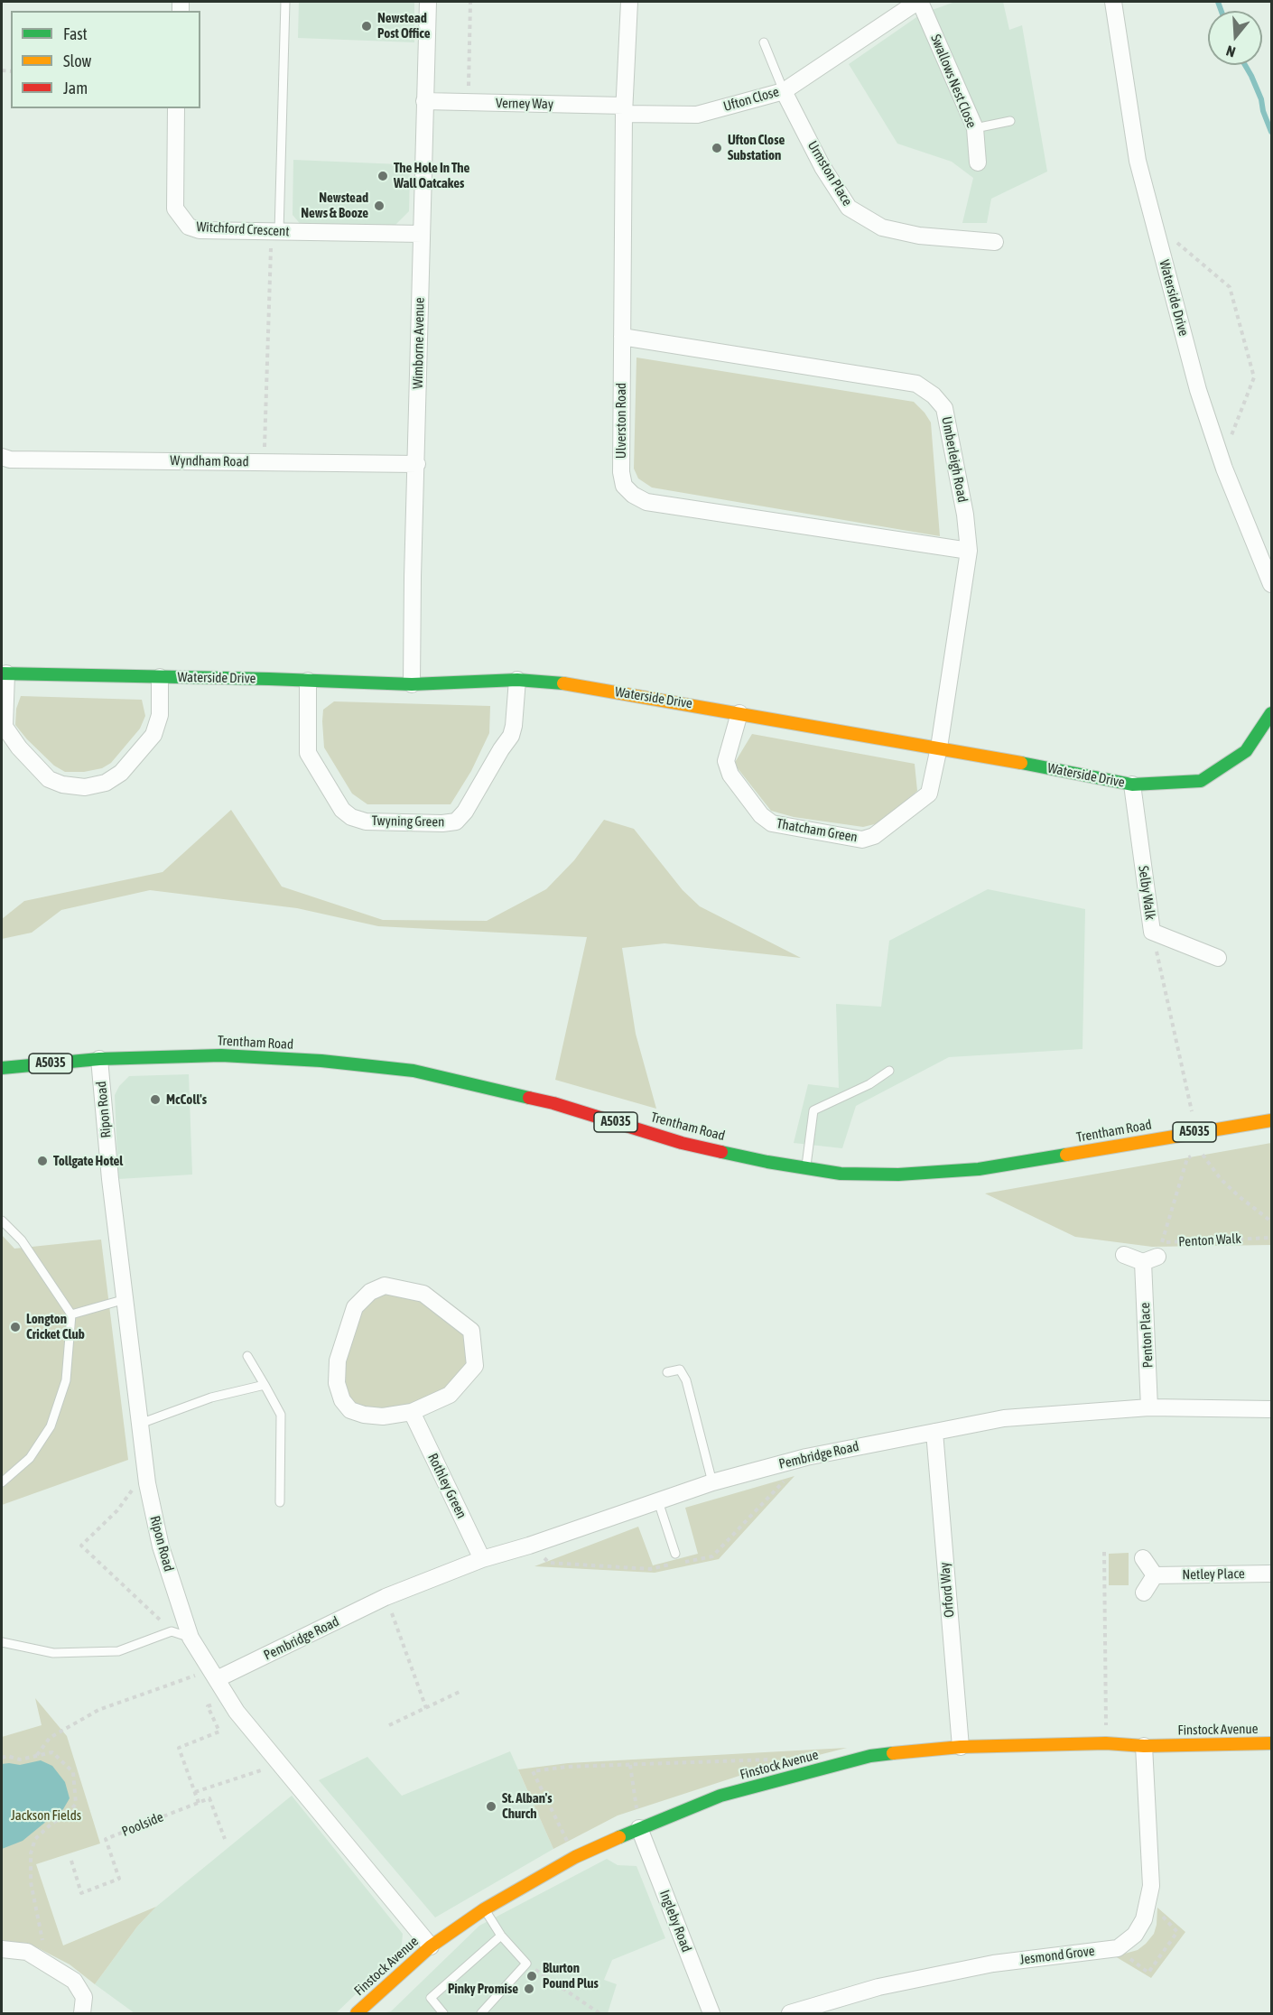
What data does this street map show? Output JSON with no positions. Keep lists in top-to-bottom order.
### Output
{
  "streets": {
    "street": [
      "Swallows Nest Close",
      "Ufton Close",
      "Verney Way",
      "Urmston Place",
      "Witchford Crescent",
      "Waterside Drive",
      "Wimborne Avenue",
      "Ulverston Road",
      "Umberleigh Road",
      "Wyndham Road",
      "Twyning Green",
      "Thatcham Green",
      "Selby Walk",
      "Trentham Road",
      "A5035",
      "Ripon Road",
      "Penton Place",
      "Pembridge Road",
      "Rothley Green",
      "Netley Place",
      "Orford Way",
      "Finstock Avenue",
      "Ingleby Road",
      "Jesmond Grove"
    ],
    "path": ["Penton Walk", "Poolside"]
  },
  "crossings": [
    ["Swallows Nest Close", "Ufton Close"],
    ["Ufton Close", "Verney Way"],
    ["Ufton Close", "Urmston Place"],
    ["Ufton Close", "Ulverston Road"],
    ["Verney Way", "Wimborne Avenue"],
    ["Verney Way", "Ulverston Road"],
    ["Witchford Crescent", "Wimborne Avenue"],
    ["Waterside Drive", "Wimborne Avenue"],
    ["Waterside Drive", "Umberleigh Road"],
    ["Waterside Drive", "Twyning Green"],
    ["Waterside Drive", "Thatcham Green"],
    ["Waterside Drive", "Selby Walk"],
    ["Wimborne Avenue", "Wyndham Road"],
    ["Ulverston Road", "Umberleigh Road"],
    ["Umberleigh Road", "Thatcham Green"],
    ["Trentham Road", "Ripon Road"],
    ["Ripon Road", "Pembridge Road"],
    ["Ripon Road", "Finstock Avenue"],
    ["Penton Walk", "Penton Place"],
    ["Penton Place", "Pembridge Road"],
    ["Pembridge Road", "Rothley Green"],
    ["Pembridge Road", "Orford Way"],
    ["Orford Way", "Finstock Avenue"],
    ["Finstock Avenue", "Ingleby Road"]
  ],
  "parks": ["Jackson Fields"],
  "places": [
    "Newstead Post Office",
    "Ufton Close Substation",
    "The Hole In The Wall Oatcakes",
    "Newstead News & Booze",
    "McColl's",
    "Tollgate Hotel",
    "Longton Cricket Club",
    "St. Alban's Church",
    "Blurton Pound Plus",
    "Pinky Promise"
  ],
  "legend": ["Fast", "Slow", "Jam"],
  "north": "bottom"
}
